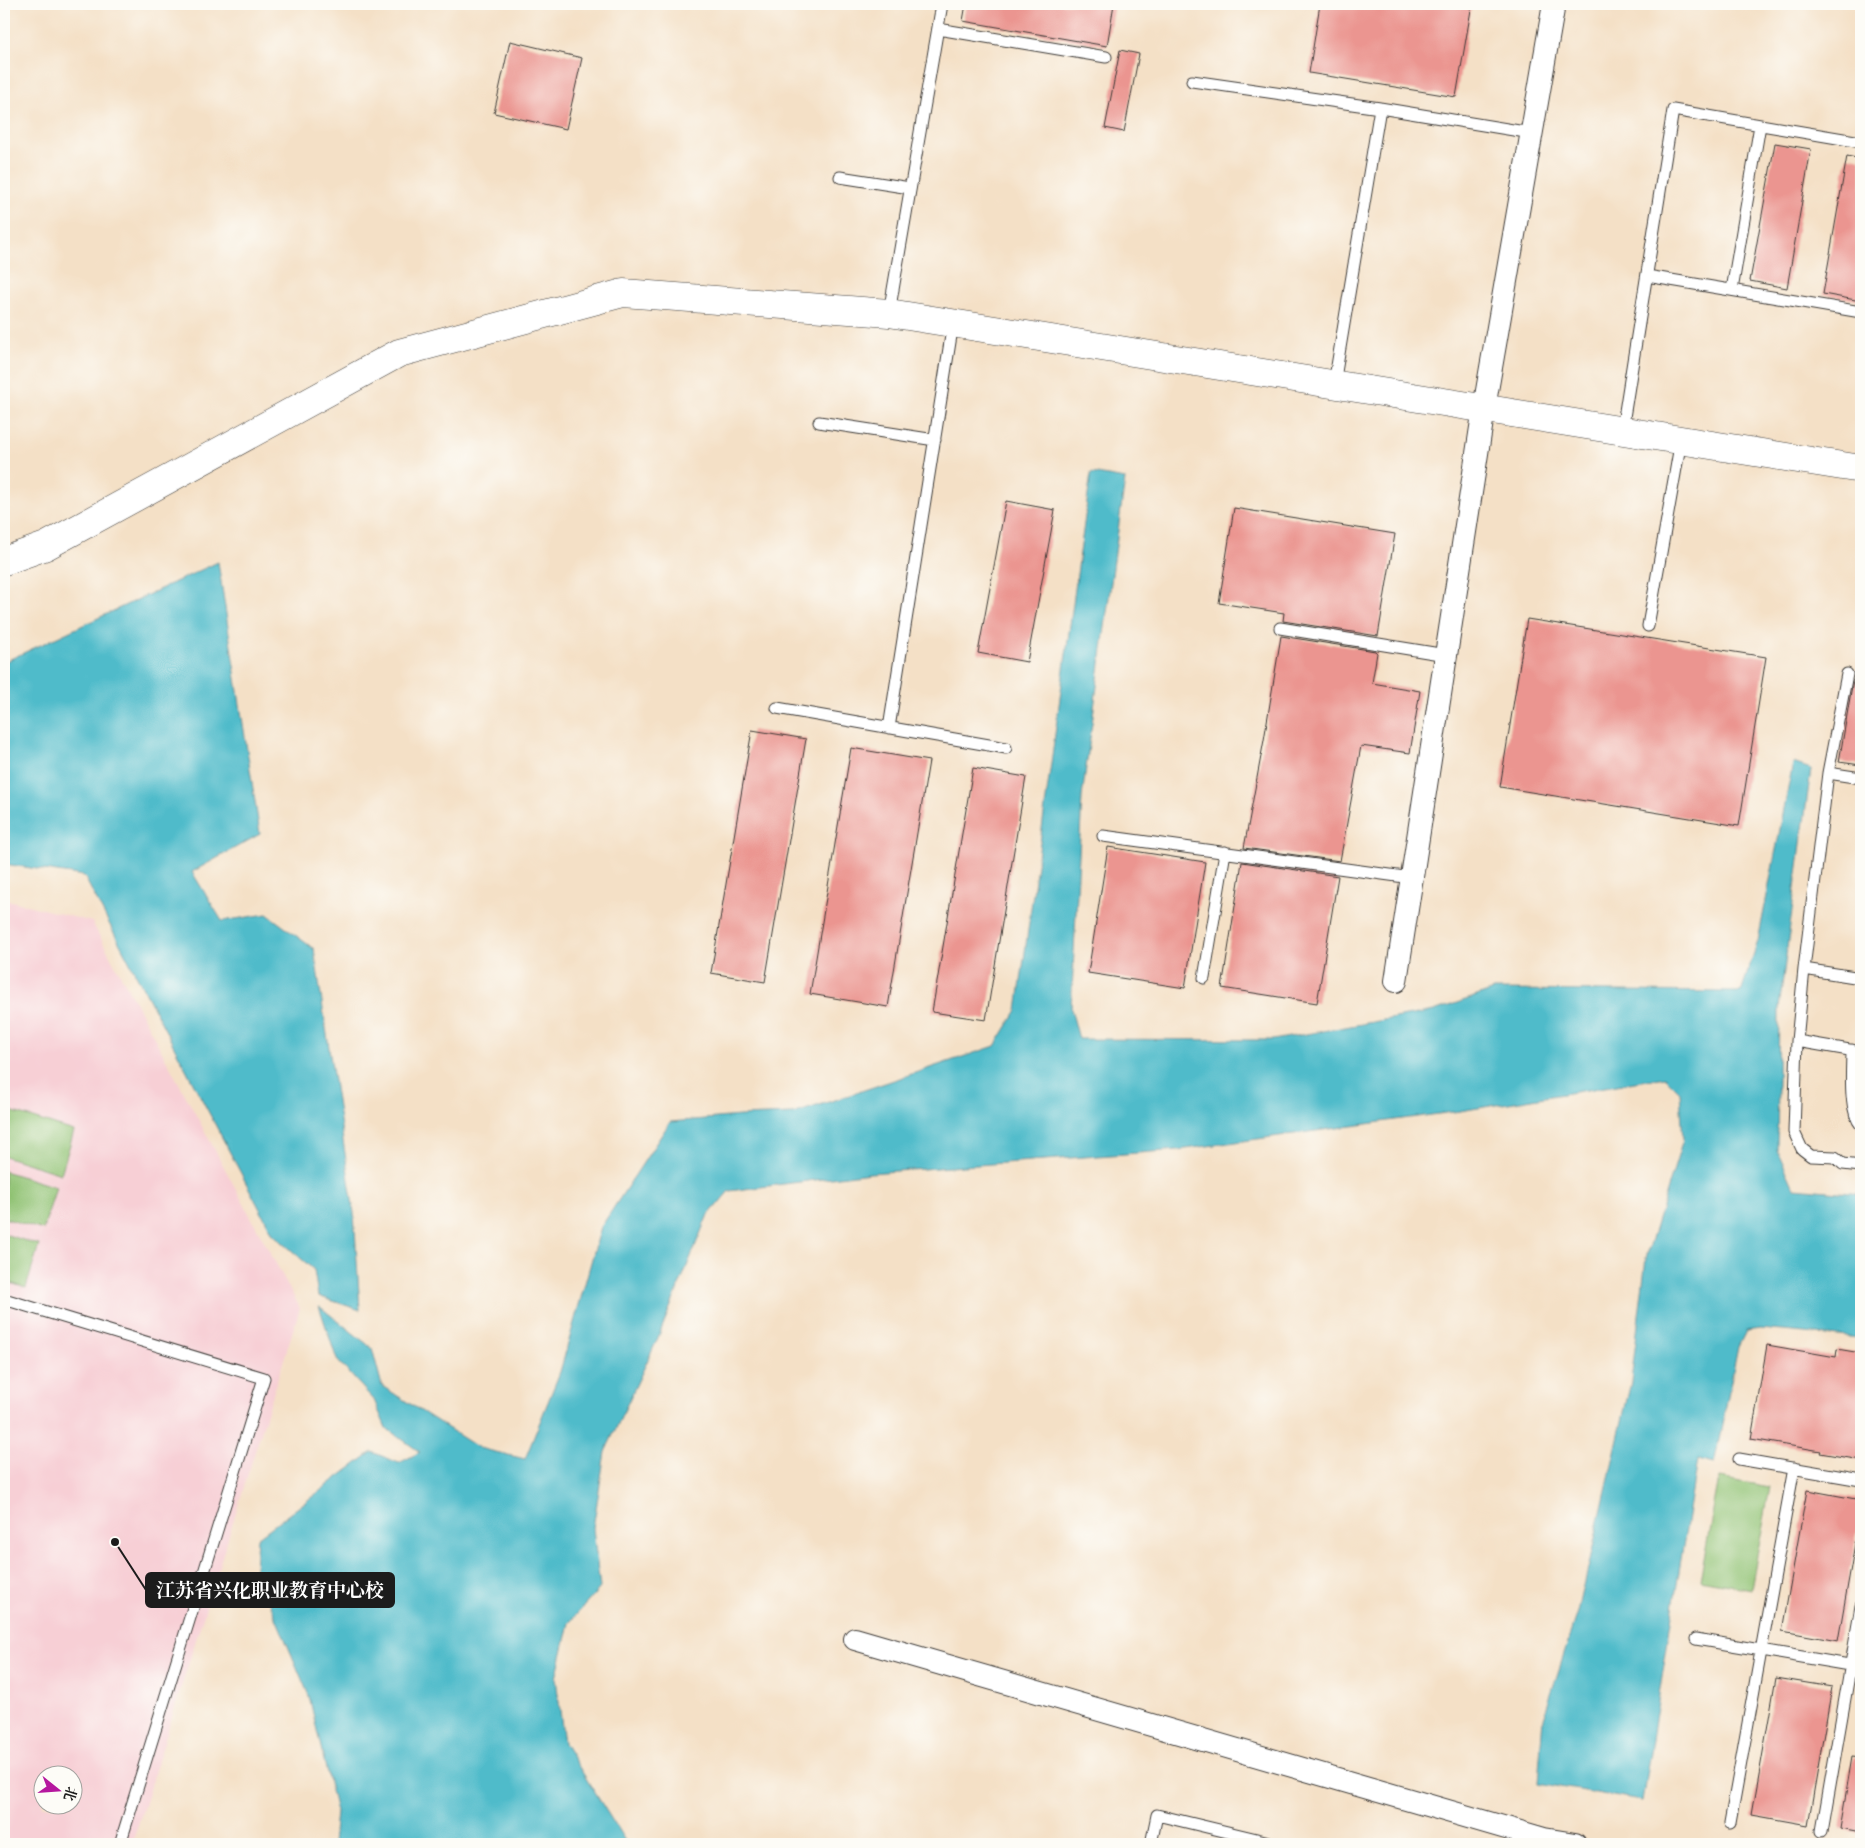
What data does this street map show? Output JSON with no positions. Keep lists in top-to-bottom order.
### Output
{
  "places": ["江苏省兴化职业教育中心校"],
  "north": "right"
}
